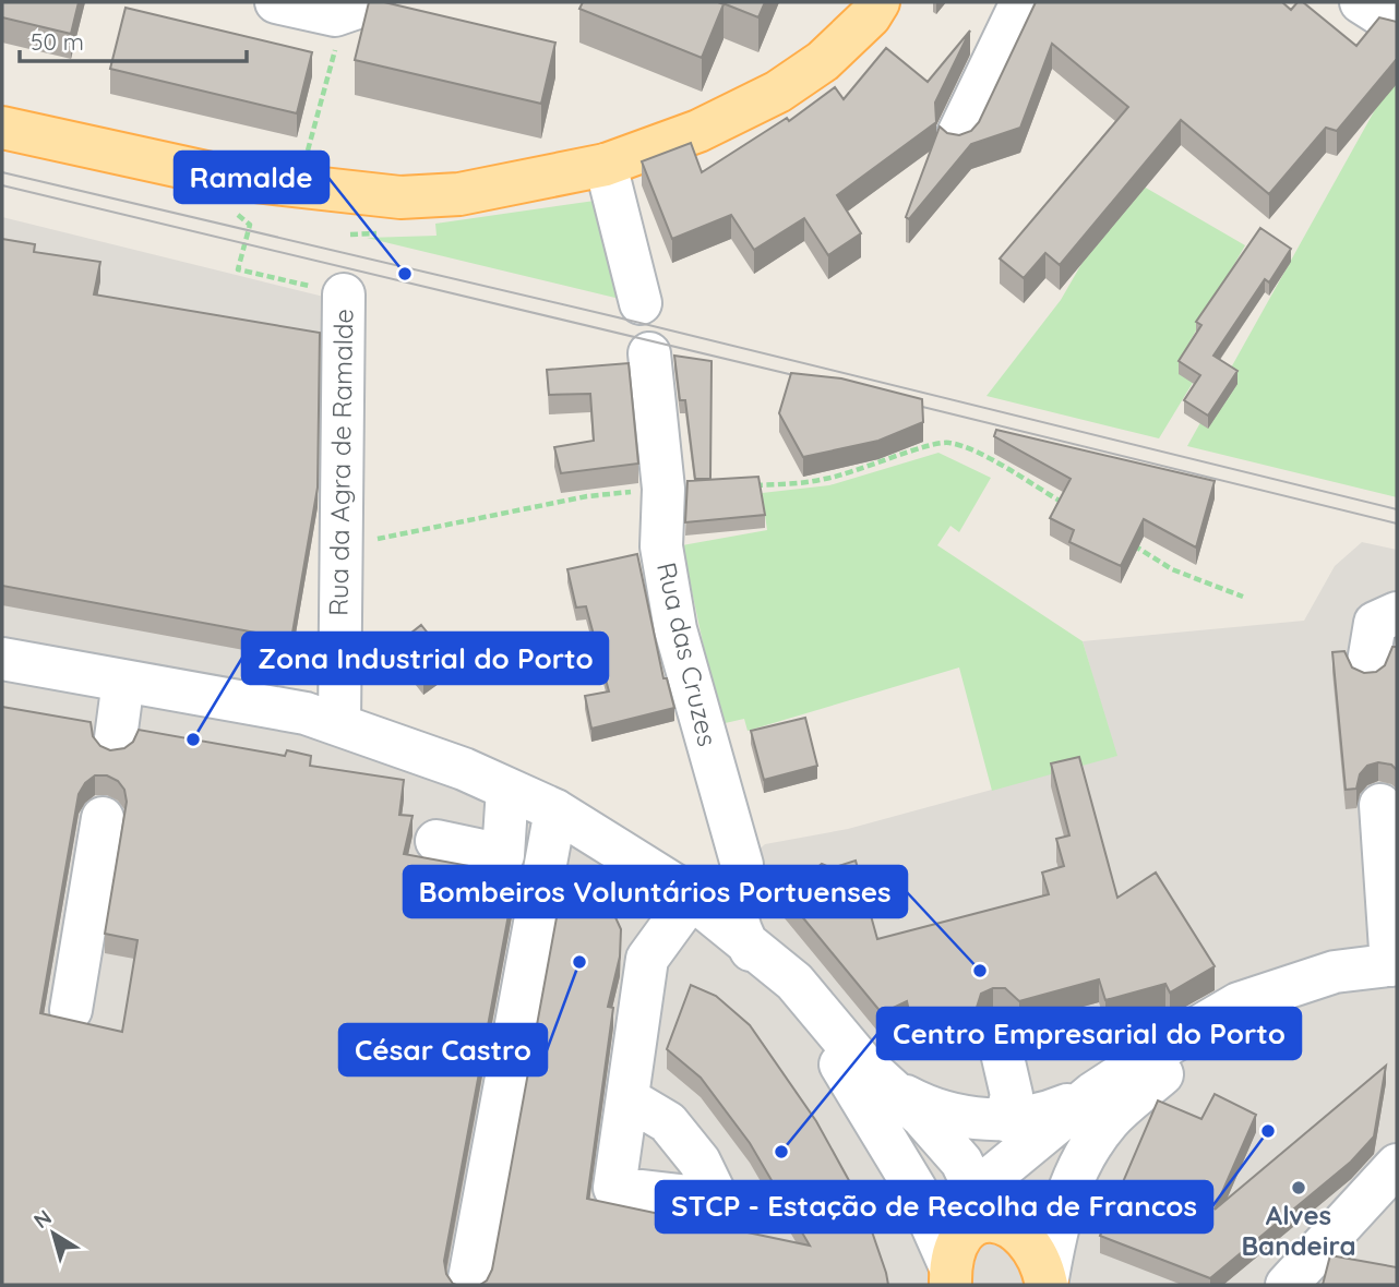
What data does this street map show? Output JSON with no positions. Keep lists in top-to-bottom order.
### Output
{
  "streets": {
    "street": ["Rua da Agra de Ramalde", "Rua das Cruzes"]
  },
  "places": [
    "Ramalde",
    "Zona Industrial do Porto",
    "César Castro",
    "Bombeiros Voluntários Portuenses",
    "STCP - Estação de Recolha de Francos",
    "Centro Empresarial do Porto",
    "Alves Bandeira"
  ],
  "scale_bar": "50 m",
  "north": "top left"
}
